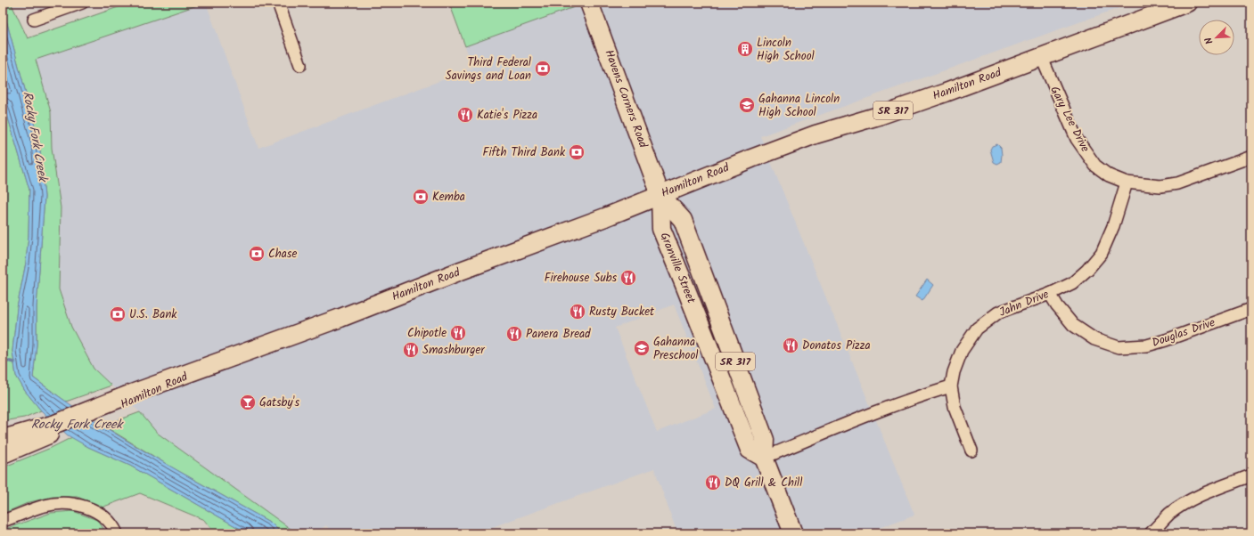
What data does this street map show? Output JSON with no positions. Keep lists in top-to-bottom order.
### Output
{
  "streets": {
    "main road": [
      "Hamilton Road",
      "Havens Corners Road",
      "SR 317",
      "Granville Street"
    ],
    "street": ["Gary Lee Drive", "Jahn Drive", "Douglas Drive"]
  },
  "crossings": [
    ["Hamilton Road", "Havens Corners Road"],
    ["Hamilton Road", "Gary Lee Drive"],
    ["Hamilton Road", "Granville Street"],
    ["Havens Corners Road", "Granville Street"],
    ["Gary Lee Drive", "Jahn Drive"],
    ["Jahn Drive", "Douglas Drive"]
  ],
  "water": ["Rocky Fork Creek"],
  "places": {
    "building": ["Lincoln High School"],
    "bank": [
      "Third Federal Savings and Loan",
      "Fifth Third Bank",
      "Kemba",
      "Chase",
      "U.S. Bank"
    ],
    "school or university": ["Gahanna Lincoln High School", "Gahanna Preschool"],
    "restaurant": [
      "Katie's Pizza",
      "Firehouse Subs",
      "Rusty Bucket",
      "Chipotle",
      "Panera Bread",
      "Donatos Pizza",
      "Smashburger",
      "DQ Grill & Chill"
    ],
    "bar": ["Gatsby's"]
  },
  "north": "bottom left"
}
